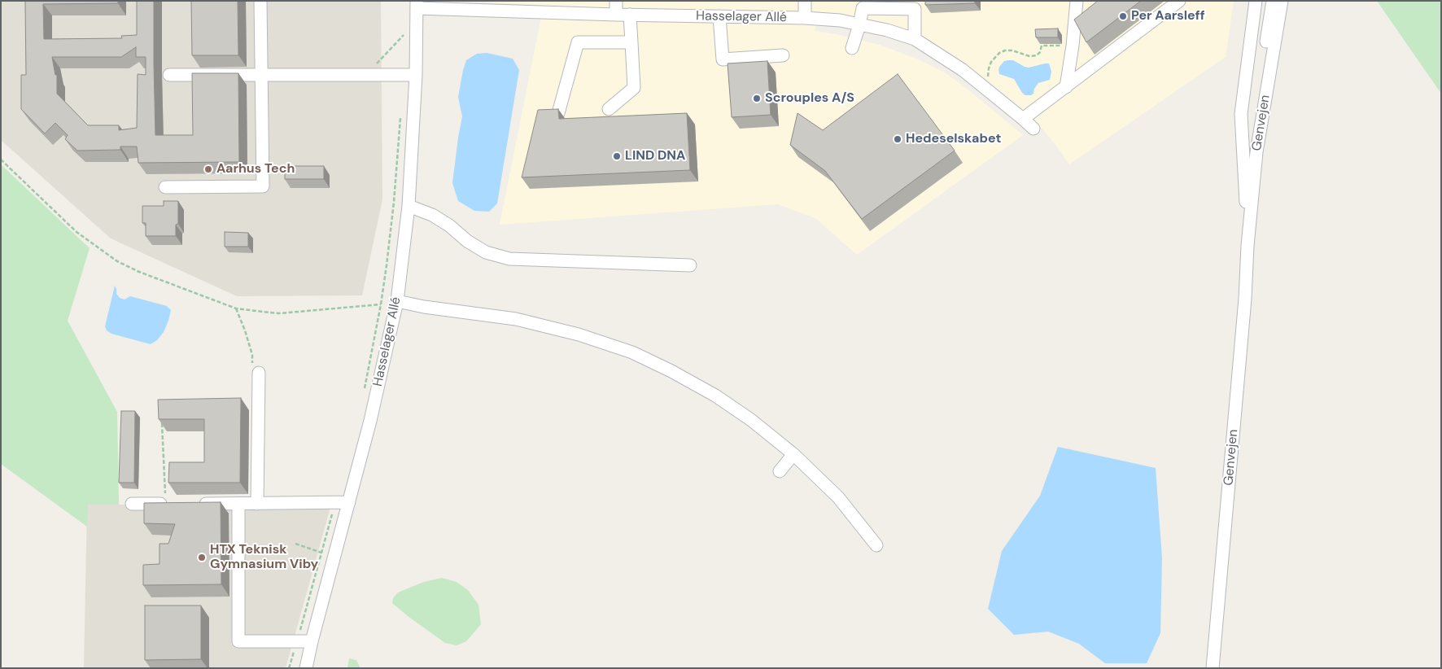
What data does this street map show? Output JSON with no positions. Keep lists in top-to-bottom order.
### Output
{
  "streets": {
    "street": ["Hasselager Allé", "Genvejen"]
  },
  "places": [
    "Per Aarsleff",
    "Scrouples A/S",
    "Hedeselskabet",
    "LIND DNA",
    "Aarhus Tech",
    "HTX Teknisk Gymnasium Viby"
  ]
}
